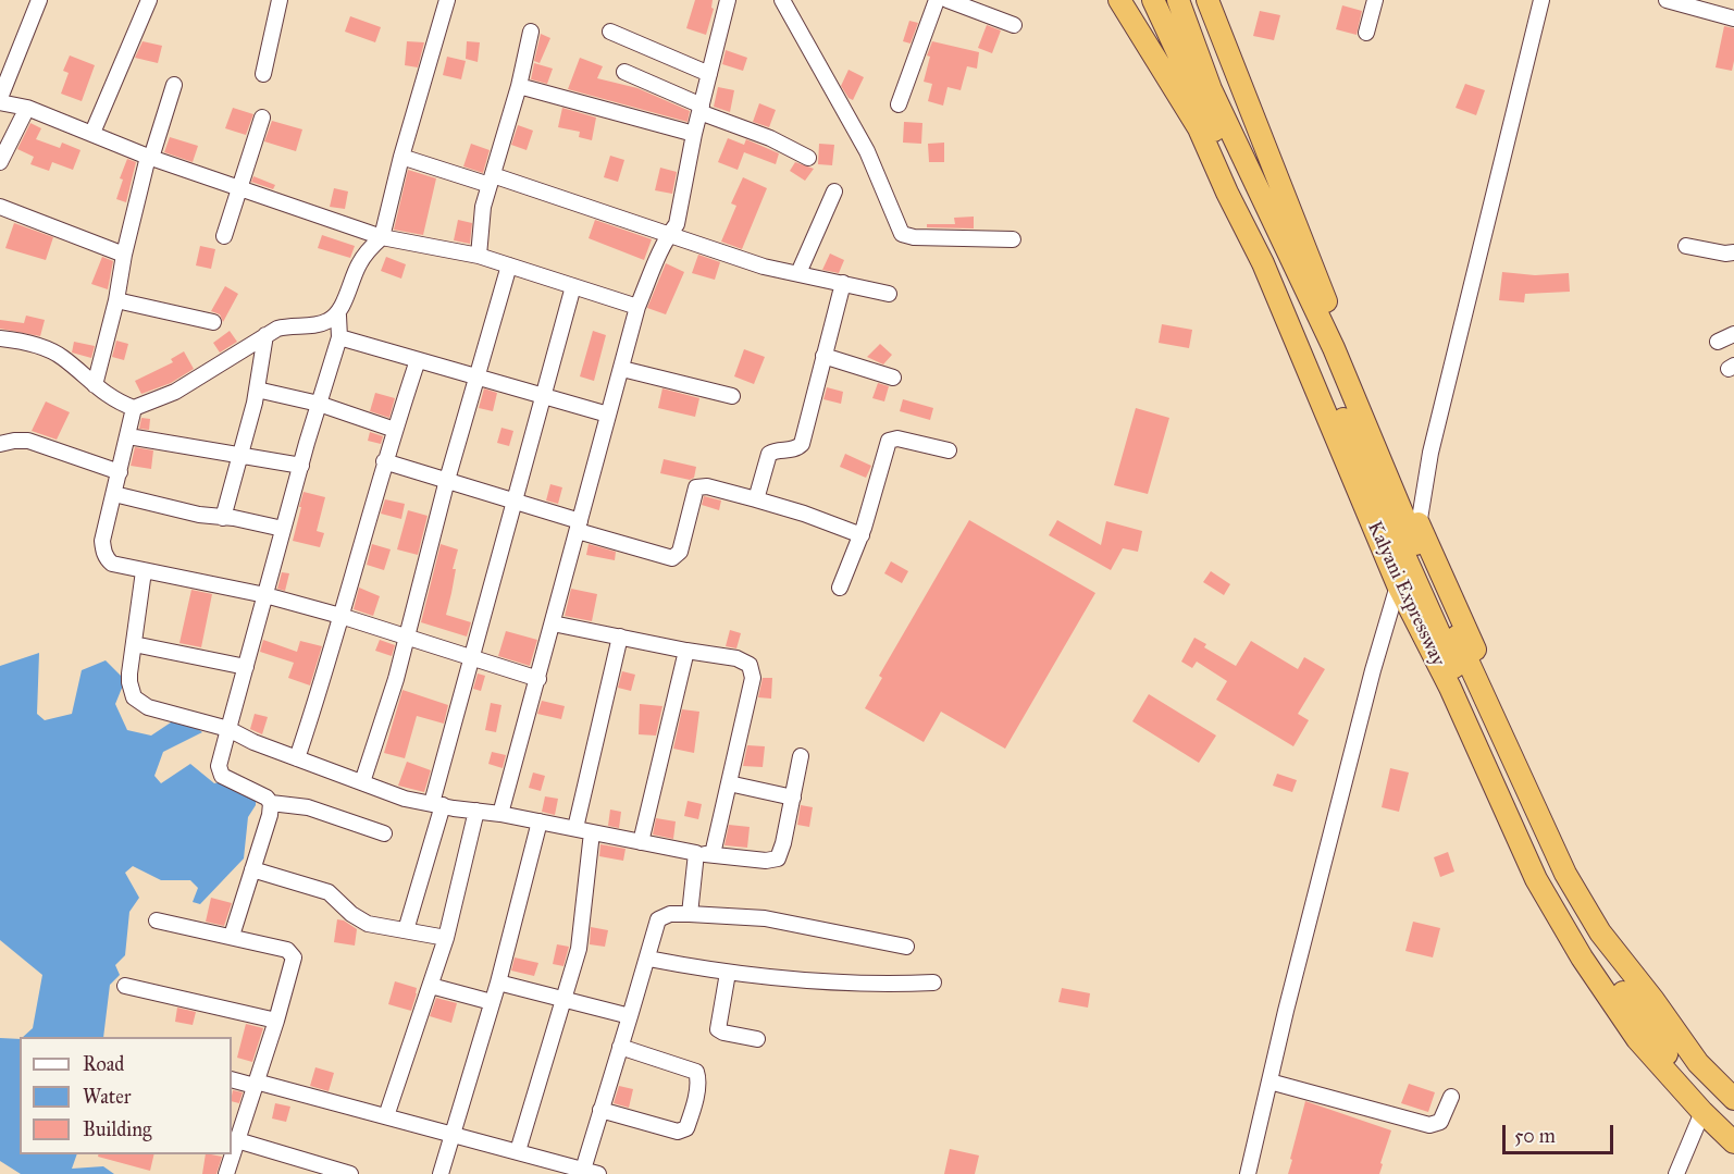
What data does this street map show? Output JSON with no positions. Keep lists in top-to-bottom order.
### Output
{
  "streets": {
    "highway": ["Kalyani Expressway"]
  },
  "legend": ["Road", "Water", "Building"],
  "scale_bar": "50 m"
}
